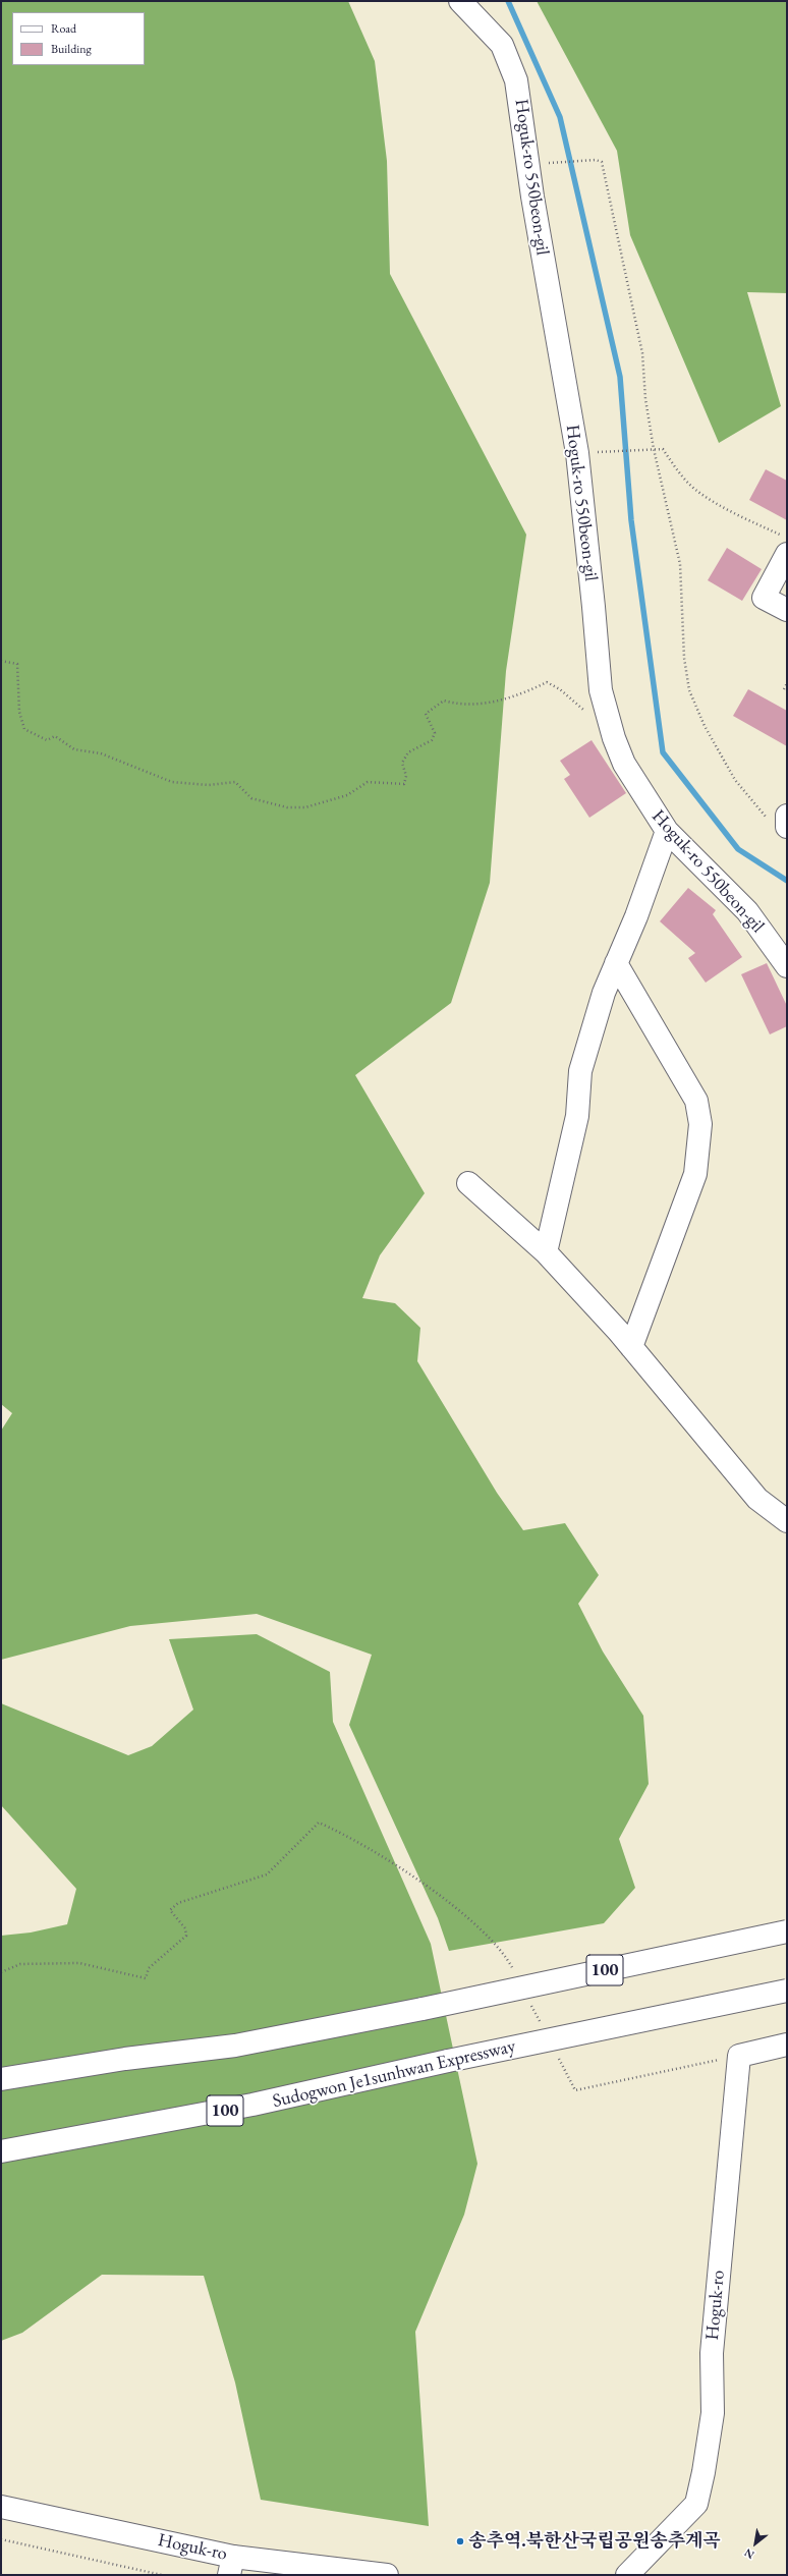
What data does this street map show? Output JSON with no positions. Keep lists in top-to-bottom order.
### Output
{
  "streets": {
    "main road": [
      "Hoguk-ro 550beon-gil",
      "100",
      "Sudogwon Je1sunhwan Expressway",
      "Hoguk-ro"
    ]
  },
  "places": ["송추역.북한산국립공원송추계곡"],
  "legend": ["Road", "Building"],
  "north": "bottom left"
}
